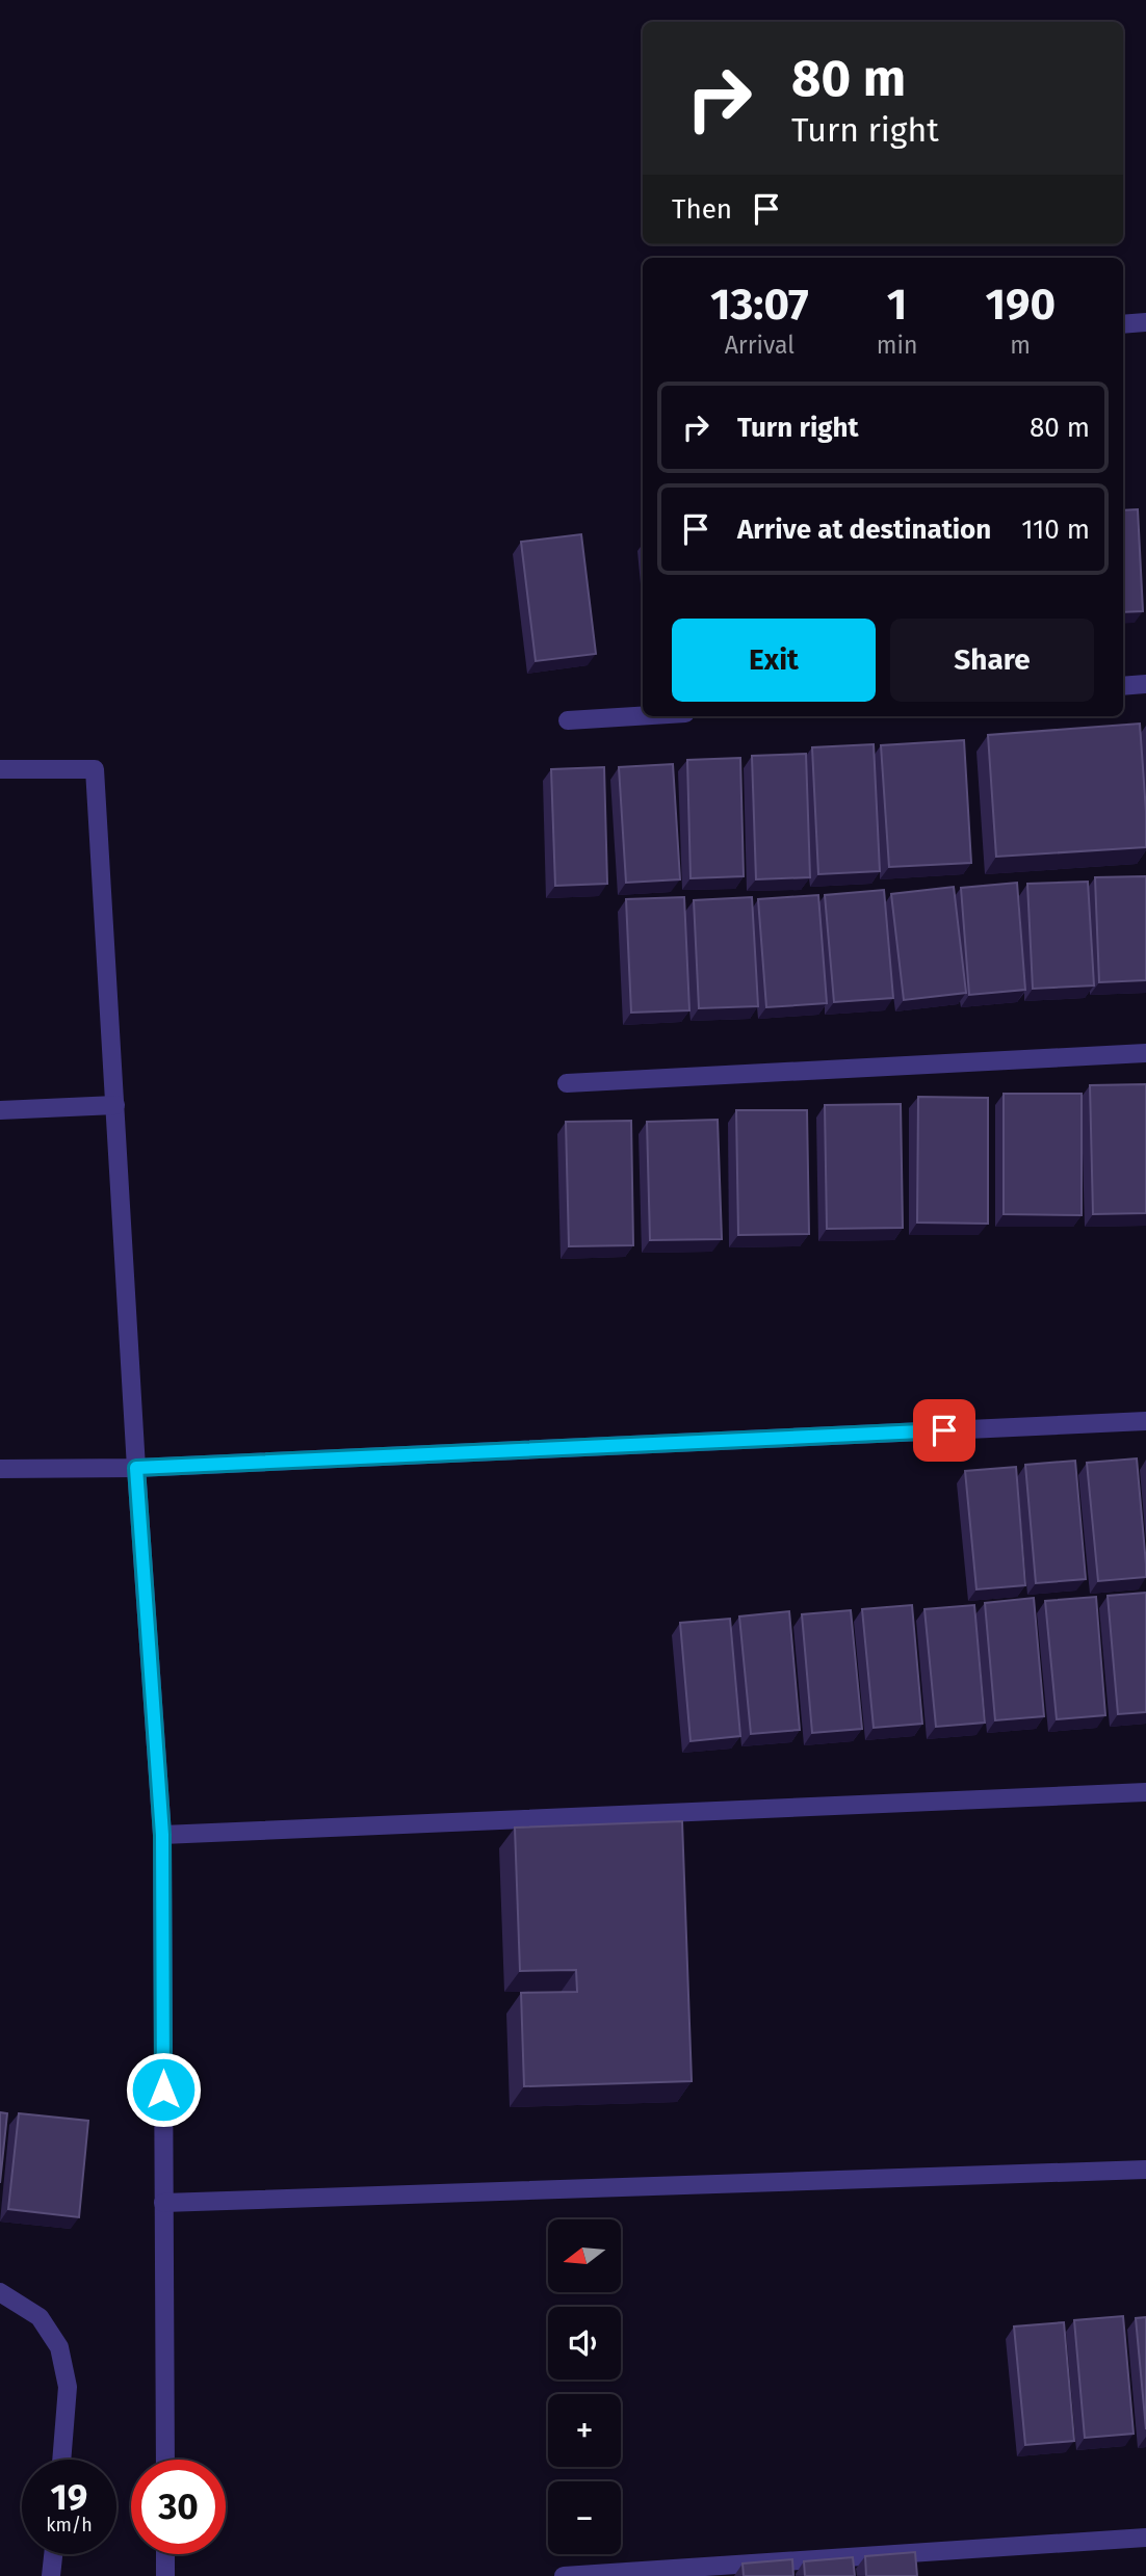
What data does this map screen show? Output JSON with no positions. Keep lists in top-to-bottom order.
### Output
{
  "north": "left",
  "page": {
    "turn": ["80 m", "Turn right"],
    "then": "Then",
    "eta": [
      "13:07",
      "Arrival",
      "1",
      "min",
      "190",
      "m"
    ],
    "list": [
      {
        "name": "Turn right",
        "value": "80 m"
      },
      {
        "name": "Arrive at destination",
        "value": "110 m"
      }
    ],
    "buttons": ["Exit", "Share"],
    "map_buttons": ["+", "−"],
    "speed": "19 km/h",
    "limit": "30"
  }
}
